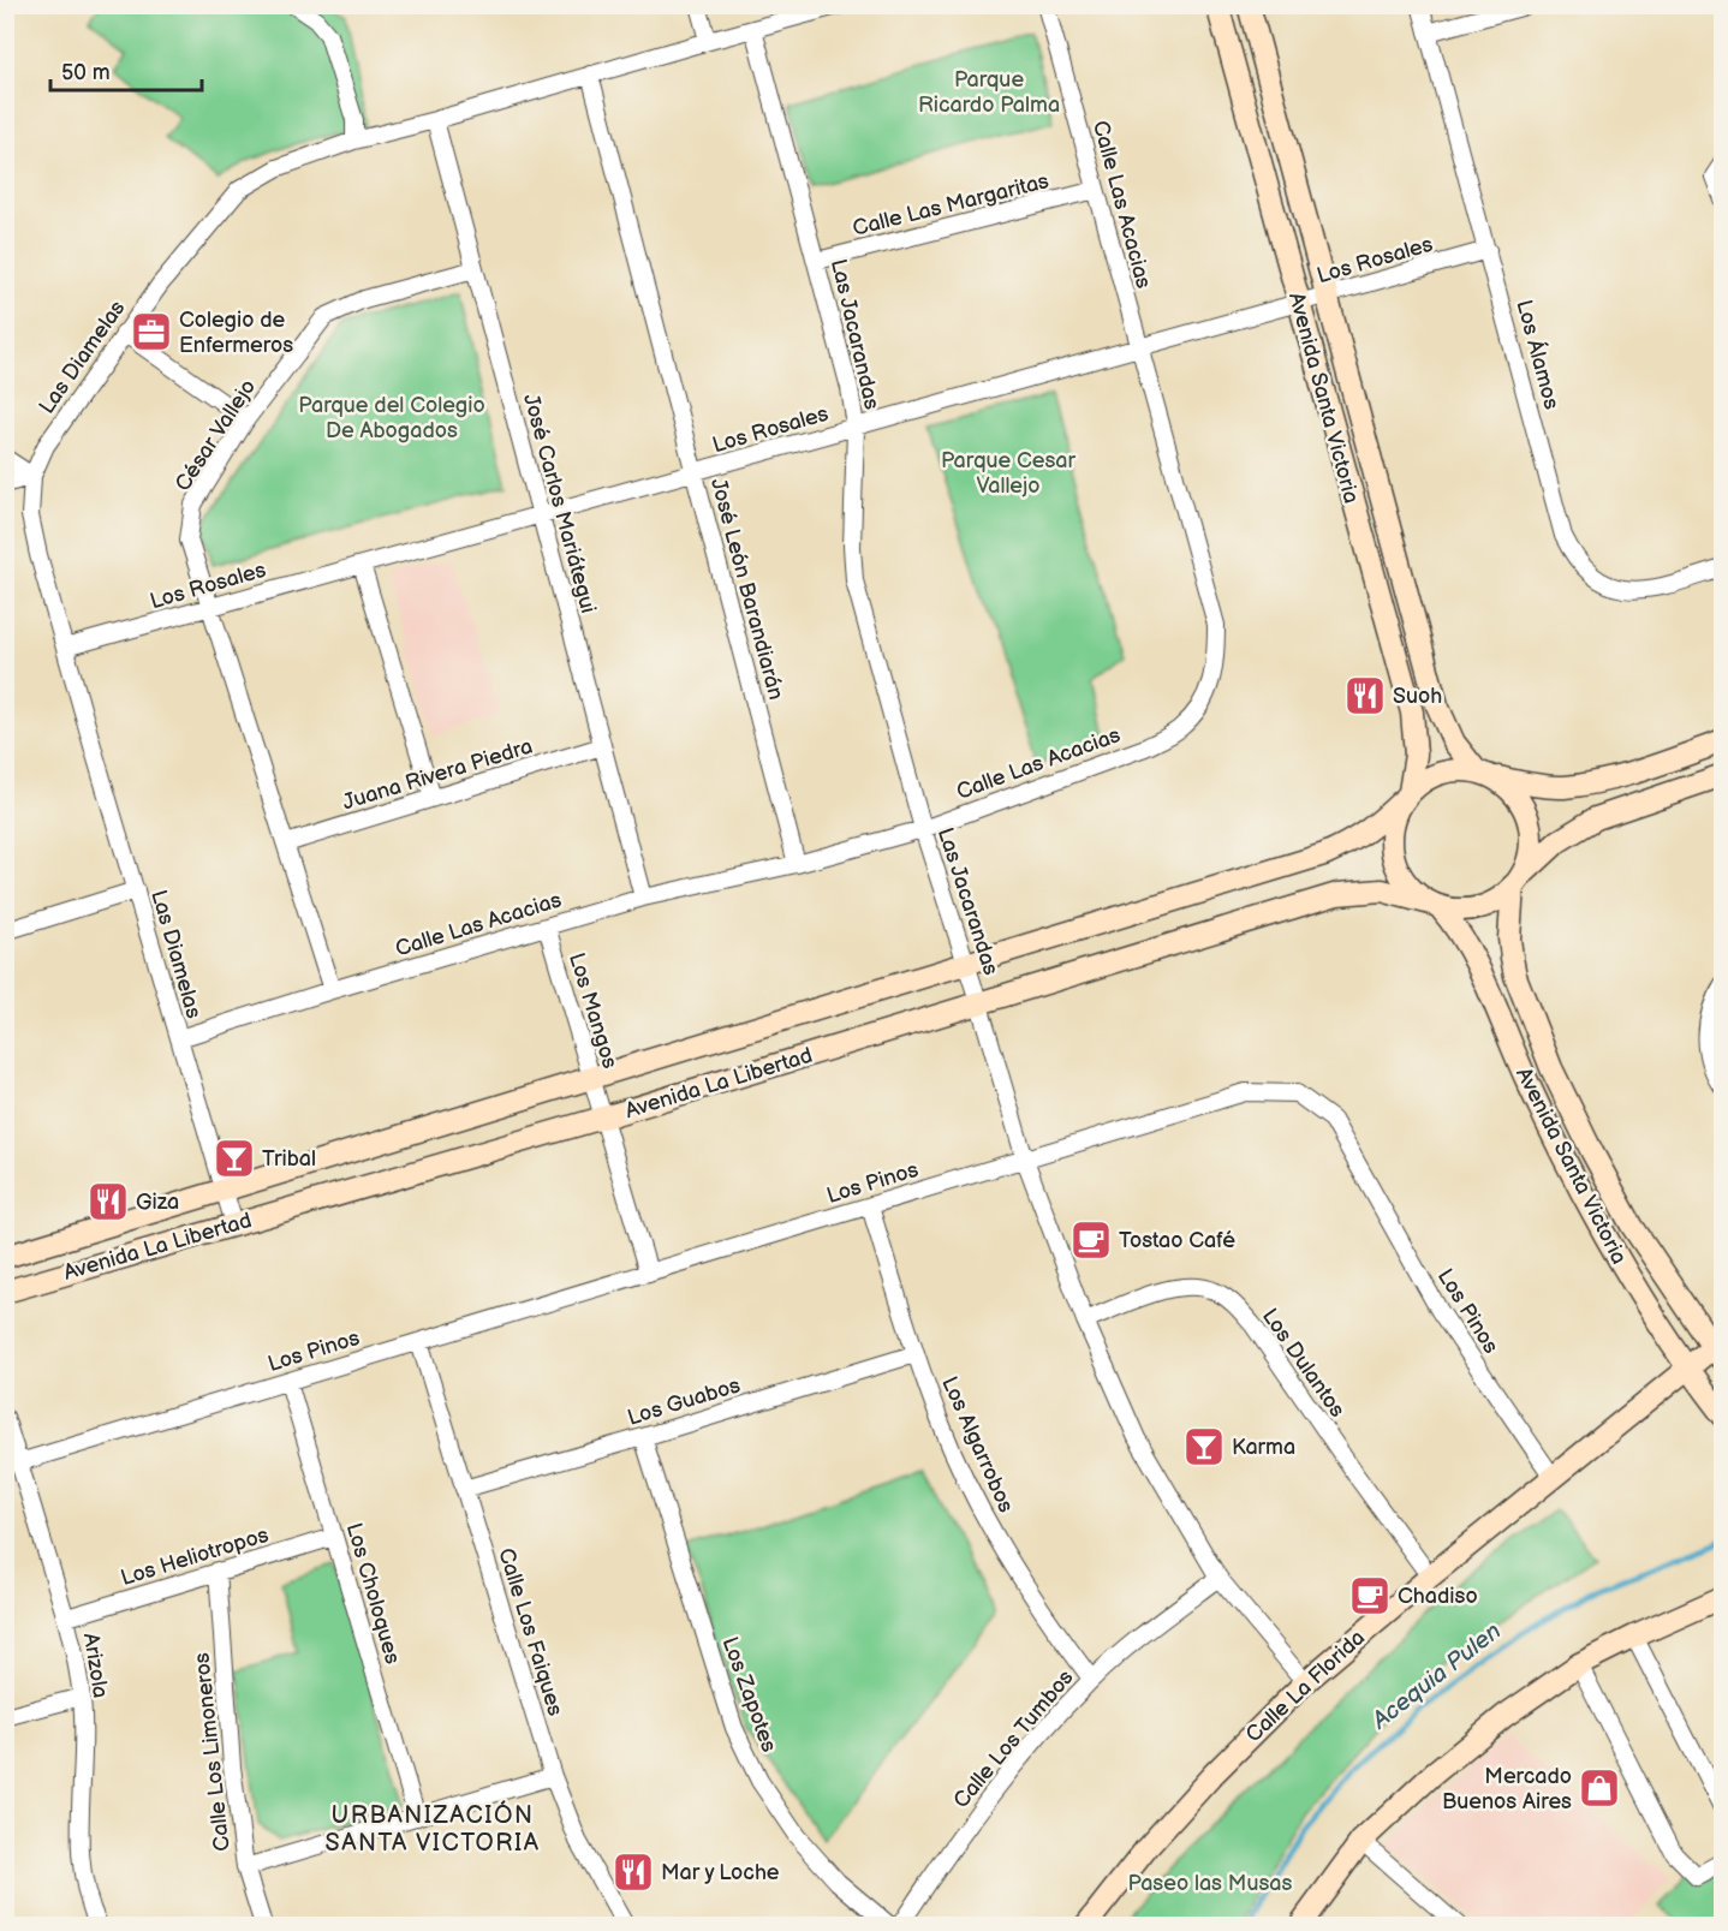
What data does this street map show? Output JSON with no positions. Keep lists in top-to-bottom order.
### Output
{
  "streets": {
    "main road": ["Avenida Santa Victoria", "Avenida La Libertad", "Calle La Florida"],
    "street": [
      "Calle Las Margaritas",
      "Calle Las Acacias",
      "Los Rosales",
      "Las Jacarandas",
      "Los Álamos",
      "Las Diamelas",
      "César Vallejo",
      "José Carlos Mariátegui",
      "José León Barandiarán",
      "Juana Rivera Piedra",
      "Los Mangos",
      "Los Pinos",
      "Los Dulantos",
      "Los Guabos",
      "Los Algarrobos",
      "Los Heliotropos",
      "Los Choloques",
      "Calle Los Faiques",
      "Arizola",
      "Los Zapotes",
      "Calle Los Tumbos",
      "Calle Los Limoneros"
    ]
  },
  "crossings": [
    ["Calle Las Margaritas", "Calle Las Acacias"],
    ["Calle Las Margaritas", "Las Jacarandas"],
    ["Calle Las Acacias", "Los Rosales"],
    ["Calle Las Acacias", "Las Jacarandas"],
    ["Calle Las Acacias", "Las Diamelas"],
    ["Calle Las Acacias", "César Vallejo"],
    ["Calle Las Acacias", "José Carlos Mariátegui"],
    ["Calle Las Acacias", "José León Barandiarán"],
    ["Calle Las Acacias", "Los Mangos"],
    ["Los Rosales", "Las Jacarandas"],
    ["Los Rosales", "Los Álamos"],
    ["Los Rosales", "Las Diamelas"],
    ["Los Rosales", "Avenida Santa Victoria"],
    ["Los Rosales", "César Vallejo"],
    ["Los Rosales", "José Carlos Mariátegui"],
    ["Los Rosales", "José León Barandiarán"],
    ["Las Jacarandas", "Las Diamelas"],
    ["Las Jacarandas", "Avenida La Libertad"],
    ["Las Jacarandas", "Los Pinos"],
    ["Las Jacarandas", "Los Dulantos"],
    ["Las Jacarandas", "Calle La Florida"],
    ["Las Jacarandas", "Calle Los Tumbos"],
    ["Las Diamelas", "José Carlos Mariátegui"],
    ["Las Diamelas", "José León Barandiarán"],
    ["Las Diamelas", "Avenida La Libertad"],
    ["Avenida Santa Victoria", "Avenida La Libertad"],
    ["Avenida Santa Victoria", "Calle La Florida"],
    ["César Vallejo", "José Carlos Mariátegui"],
    ["César Vallejo", "Juana Rivera Piedra"],
    ["José Carlos Mariátegui", "Juana Rivera Piedra"],
    ["Los Mangos", "Avenida La Libertad"],
    ["Los Mangos", "Los Pinos"],
    ["Los Pinos", "Los Algarrobos"],
    ["Los Pinos", "Los Choloques"],
    ["Los Pinos", "Calle Los Faiques"],
    ["Los Pinos", "Arizola"],
    ["Los Pinos", "Calle La Florida"],
    ["Los Dulantos", "Calle La Florida"],
    ["Los Guabos", "Los Algarrobos"],
    ["Los Guabos", "Calle Los Faiques"],
    ["Los Guabos", "Los Zapotes"],
    ["Los Algarrobos", "Calle Los Tumbos"],
    ["Los Heliotropos", "Los Choloques"],
    ["Los Heliotropos", "Arizola"],
    ["Los Heliotropos", "Calle Los Limoneros"]
  ],
  "districts": ["URBANIZACIÓN SANTA VICTORIA"],
  "water": ["Acequia Pulen"],
  "parks": [
    "Parque Ricardo Palma",
    "Parque del Colegio De Abogados",
    "Parque Cesar Vallejo",
    "Paseo las Musas"
  ],
  "places": {
    "office": ["Colegio de Enfermeros"],
    "restaurant": ["Suoh", "Giza", "Mar y Loche"],
    "bar": ["Tribal", "Karma"],
    "cafe": ["Tostao Café", "Chadiso"],
    "shop": ["Mercado Buenos Aires"]
  },
  "scale_bar": "50 m"
}
